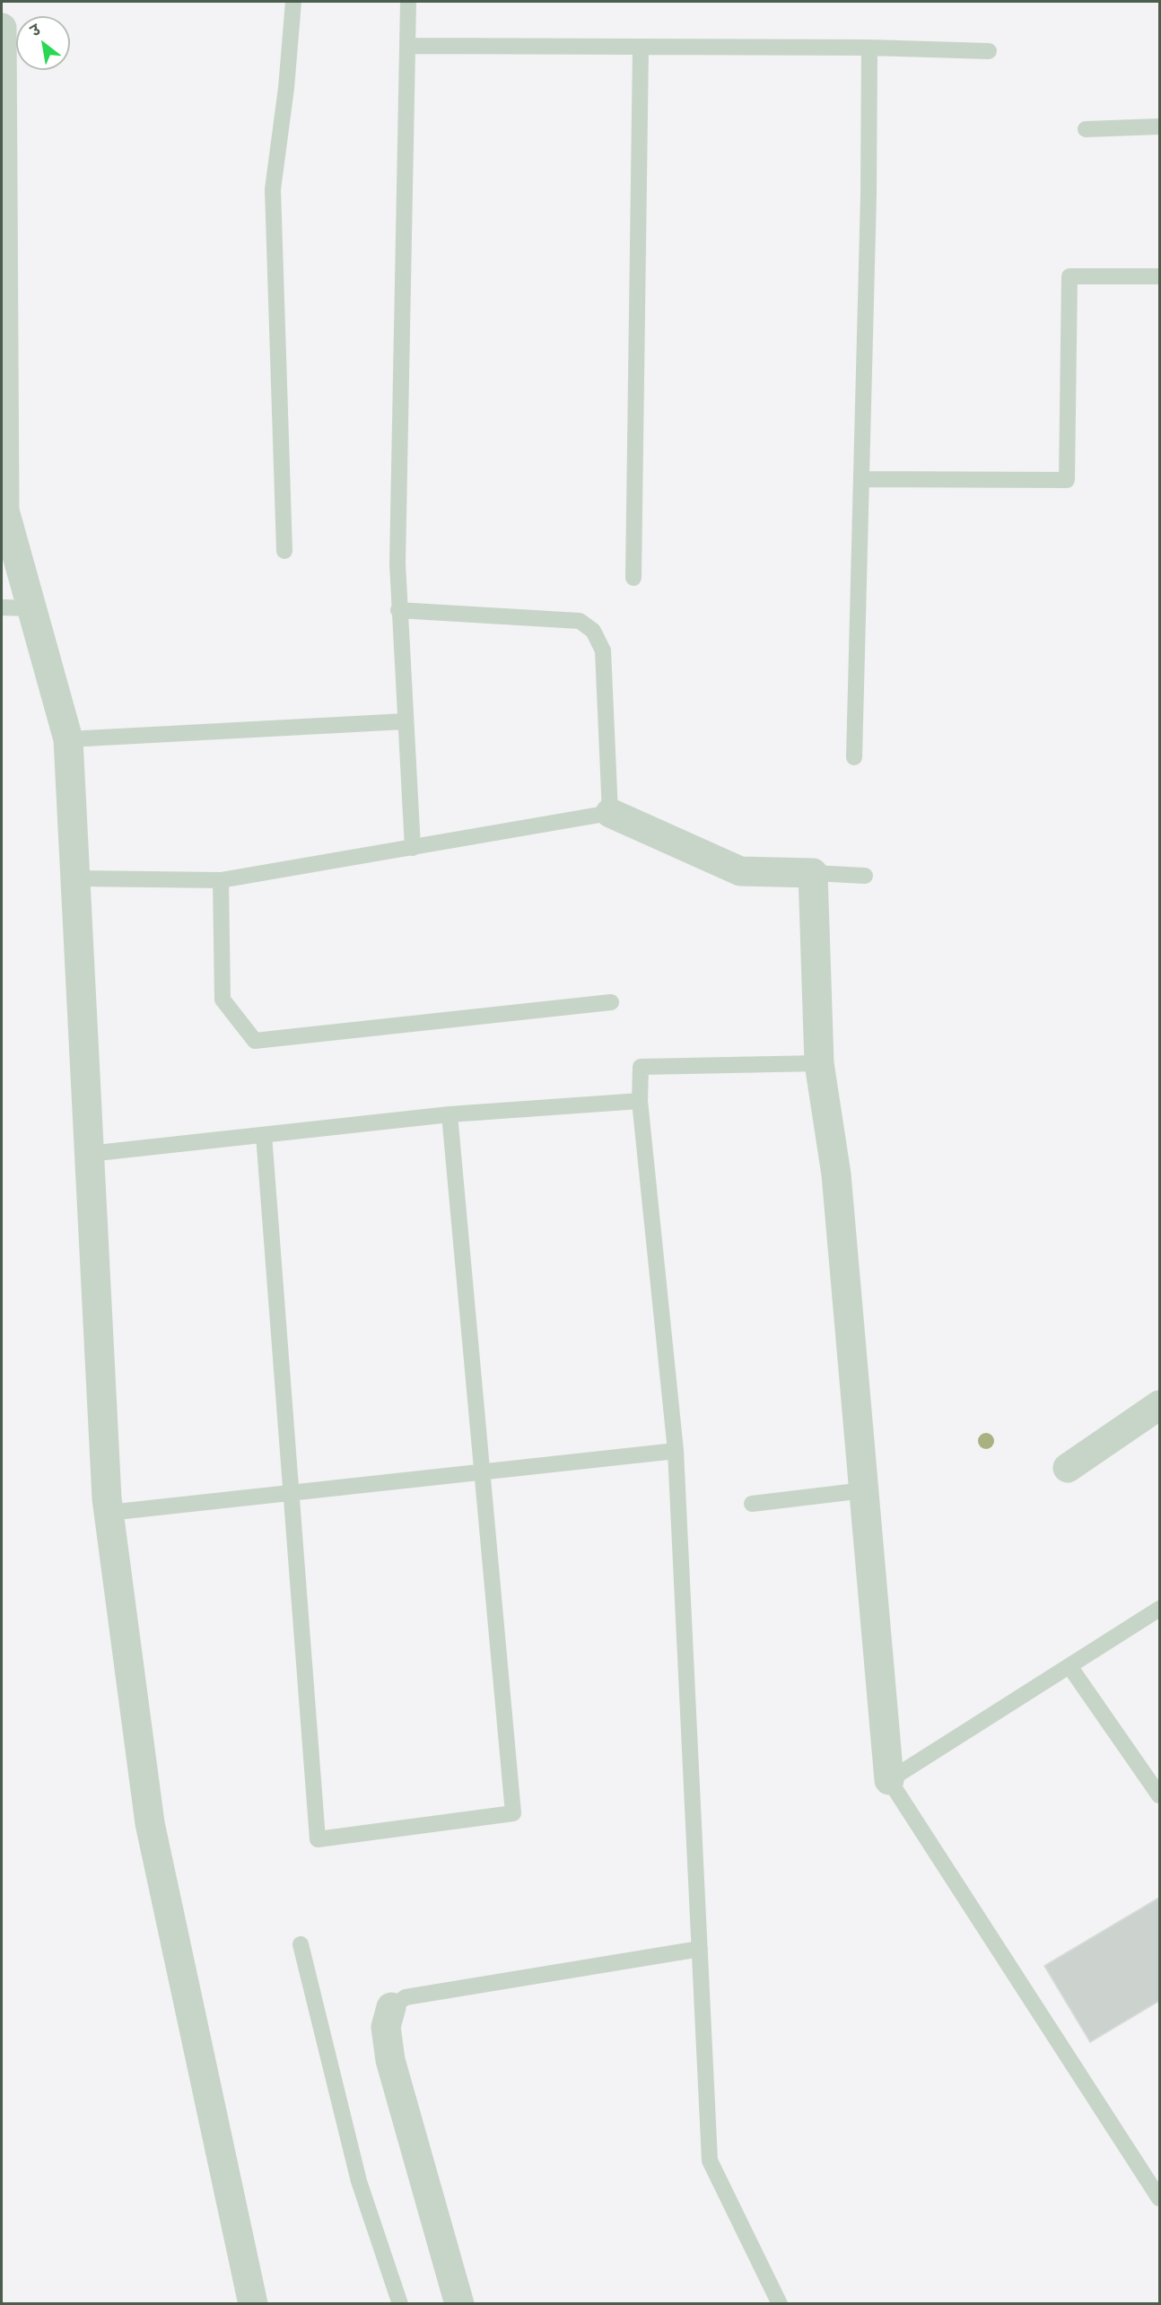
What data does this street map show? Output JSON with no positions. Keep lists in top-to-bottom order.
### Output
{
  "north": "top left"
}
